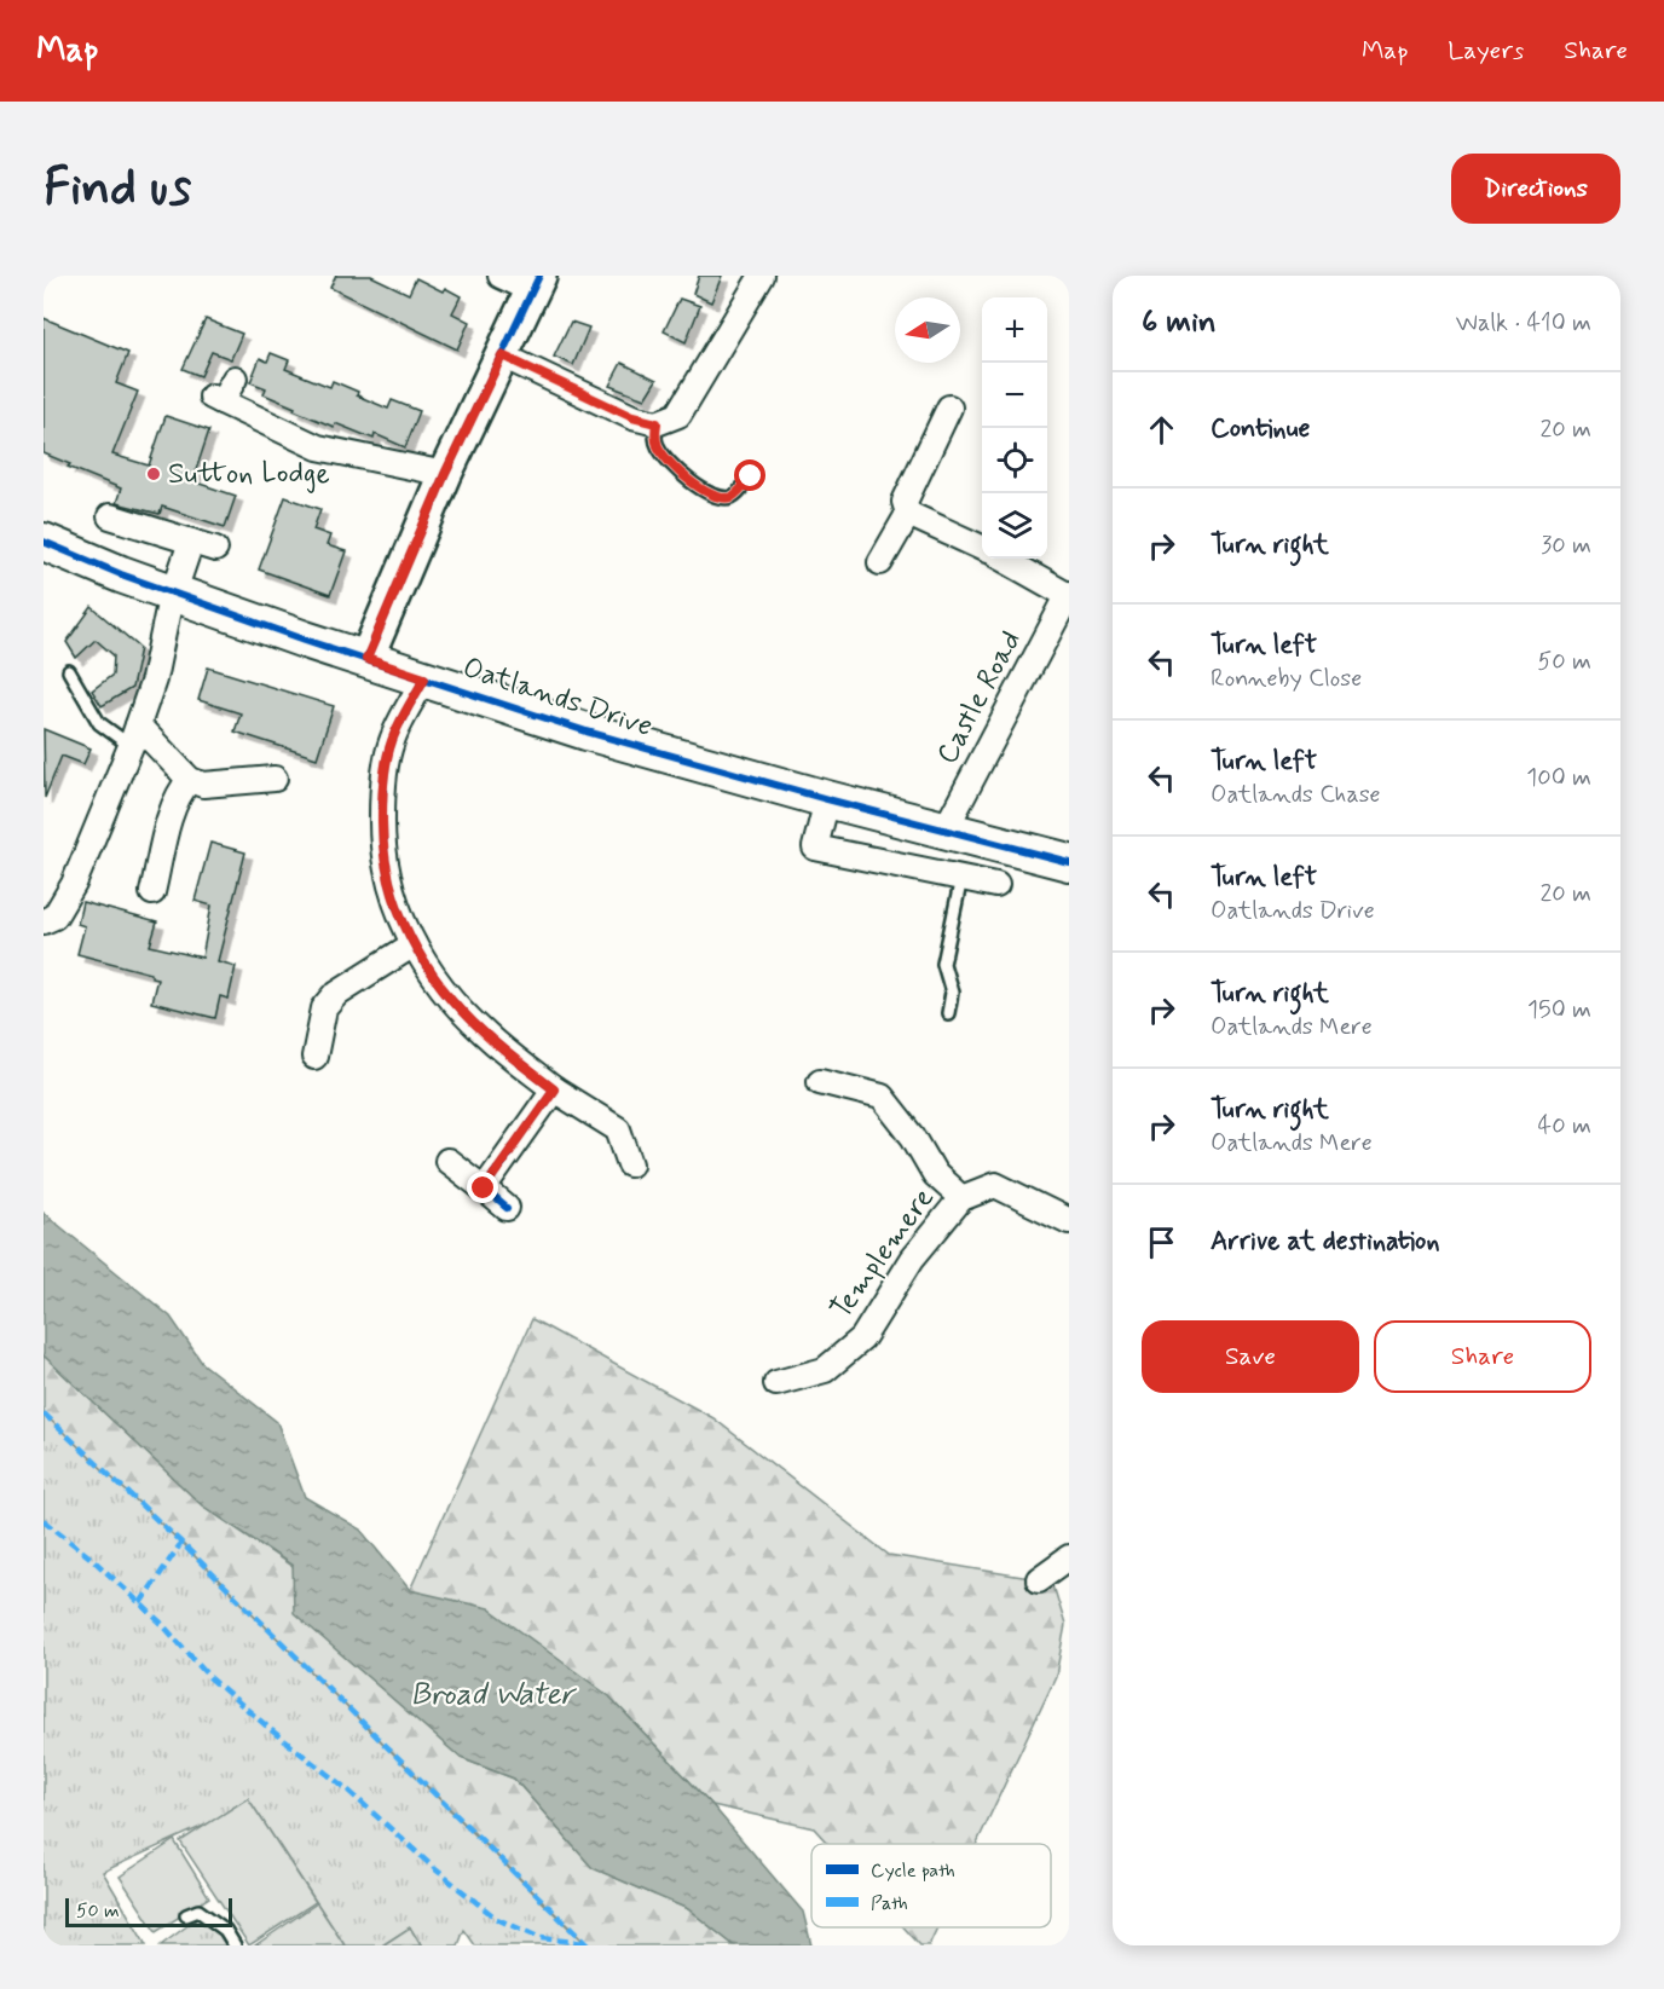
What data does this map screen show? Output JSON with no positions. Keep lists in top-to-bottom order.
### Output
{
  "streets": {
    "main road": ["Oatlands Drive"],
    "street": ["Castle Road", "Templemere"]
  },
  "crossings": [
    ["Oatlands Drive", "Castle Road"]
  ],
  "water": ["Broad Water"],
  "places": ["Sutton Lodge"],
  "legend": ["Cycle path", "Path"],
  "scale_bar": "50 m",
  "north": "left",
  "page": {
    "header": "Map",
    "nav": ["Map", "Layers", "Share"],
    "buttons": [
      "Directions",
      ["Save", "Share"]
    ],
    "title": "Find us",
    "heading": ["6 min", "Walk · 410 m"],
    "map_buttons": ["+", "−"],
    "list": [
      ["Continue", "20 m"],
      ["Turn right", "30 m"],
      ["Turn left", "Ronneby Close", "50 m"],
      ["Turn left", "Oatlands Chase", "100 m"],
      ["Turn left", "Oatlands Drive", "20 m"],
      ["Turn right", "Oatlands Mere", "150 m"],
      ["Turn right", "Oatlands Mere", "40 m"],
      "Arrive at destination"
    ],
    "scale": "50 m"
  }
}
